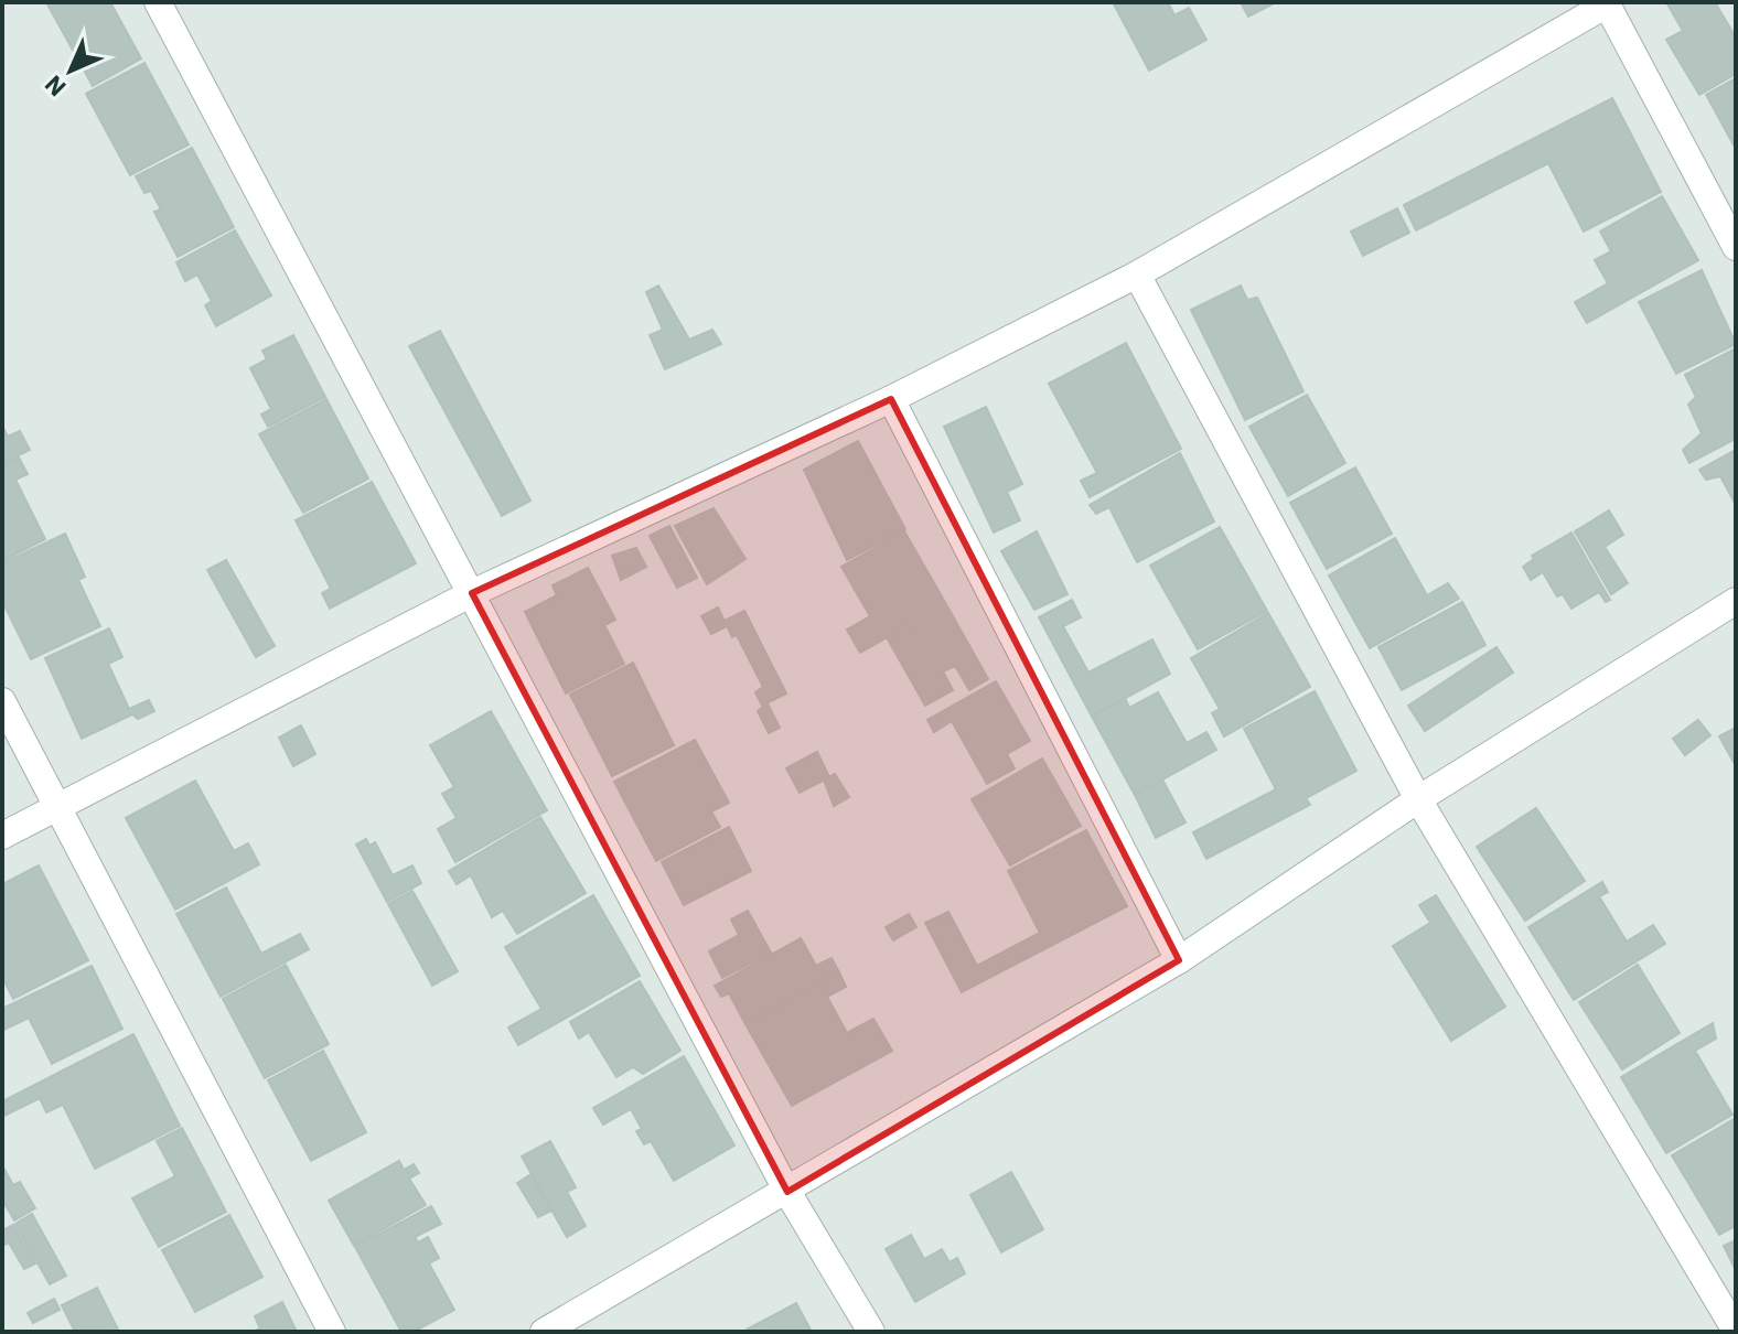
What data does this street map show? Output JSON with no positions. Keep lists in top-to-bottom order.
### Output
{
  "north": "bottom left"
}
